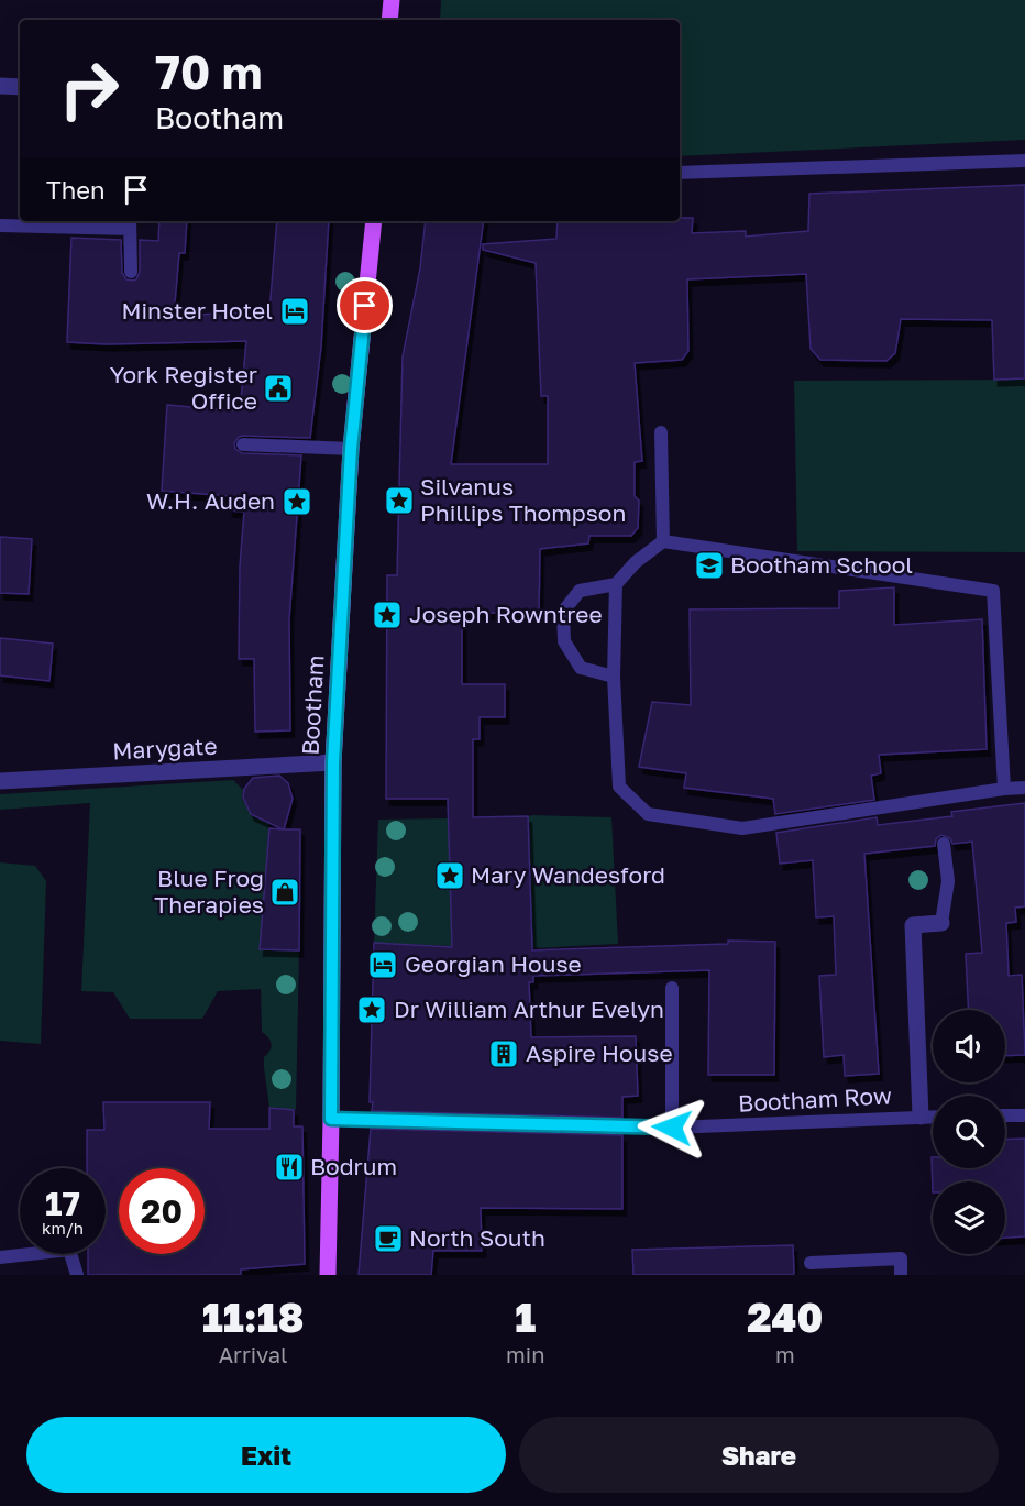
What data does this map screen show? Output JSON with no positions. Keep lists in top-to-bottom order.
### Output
{
  "streets": {
    "main road": ["Bootham"],
    "street": ["Marygate"],
    "lane": ["Bootham Row"]
  },
  "crossings": [
    ["Bootham", "Marygate"],
    ["Bootham", "Bootham Row"]
  ],
  "places": {
    "hotel": ["Minster Hotel", "Georgian House"],
    "public building": ["York Register Office"],
    "place": [
      "Silvanus Phillips Thompson",
      "W.H. Auden",
      "Joseph Rowntree",
      "Mary Wandesford",
      "Dr William Arthur Evelyn"
    ],
    "school or university": ["Bootham School"],
    "shop": ["Blue Frog Therapies"],
    "building": ["Aspire House"],
    "restaurant": ["Bodrum"],
    "cafe": ["North South"]
  },
  "page": {
    "turn": ["70 m", "Bootham"],
    "then": "Then",
    "speed": "17 km/h",
    "limit": "20",
    "eta": [
      "11:18",
      "Arrival",
      "1",
      "min",
      "240",
      "m"
    ],
    "buttons": ["Exit", "Share"]
  }
}
